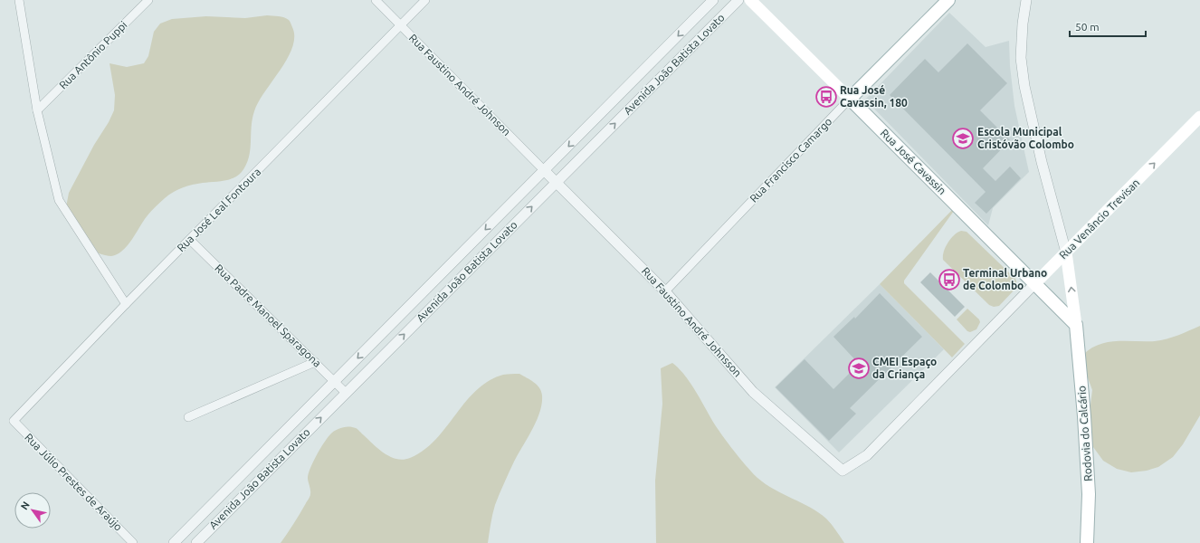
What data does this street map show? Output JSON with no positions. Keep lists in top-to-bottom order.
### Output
{
  "streets": {
    "main road": [
      "Rua Francisco Camargo",
      "Rua José Cavassin",
      "Rua Venâncio Trevisan",
      "Rodovia do Calcário"
    ],
    "street": [
      "Rua Antônio Puppi",
      "Avenida João Batista Lovato",
      "Rua Faustino André Johnson",
      "Rua José Leal Fontoura",
      "Rua Padre Manoel Sparagona",
      "Rua Faustino André Johnsson",
      "Rua Júlio Prestes de Araújo"
    ]
  },
  "crossings": [
    ["Avenida João Batista Lovato", "Rua Faustino André Johnson"],
    ["Avenida João Batista Lovato", "Rua Padre Manoel Sparagona"],
    ["Avenida João Batista Lovato", "Rua Faustino André Johnsson"],
    ["Rua Faustino André Johnson", "Rua José Leal Fontoura"],
    ["Rua Faustino André Johnson", "Rua Faustino André Johnsson"],
    ["Rua Francisco Camargo", "Rua José Cavassin"],
    ["Rua Francisco Camargo", "Rua Faustino André Johnsson"],
    ["Rua José Cavassin", "Rua Venâncio Trevisan"],
    ["Rua José Cavassin", "Rodovia do Calcário"],
    ["Rua José Leal Fontoura", "Rua Padre Manoel Sparagona"],
    ["Rua José Leal Fontoura", "Rua Júlio Prestes de Araújo"],
    ["Rua Venâncio Trevisan", "Rua Faustino André Johnsson"]
  ],
  "one_way": ["Rua Venâncio Trevisan"],
  "places": {
    "bus stop": ["Rua José Cavassin, 180", "Terminal Urbano de Colombo"],
    "school or university": ["Escola Municipal Cristóvão Colombo", "CMEI Espaço da Criança"]
  },
  "scale_bar": "50 m",
  "north": "top left"
}
